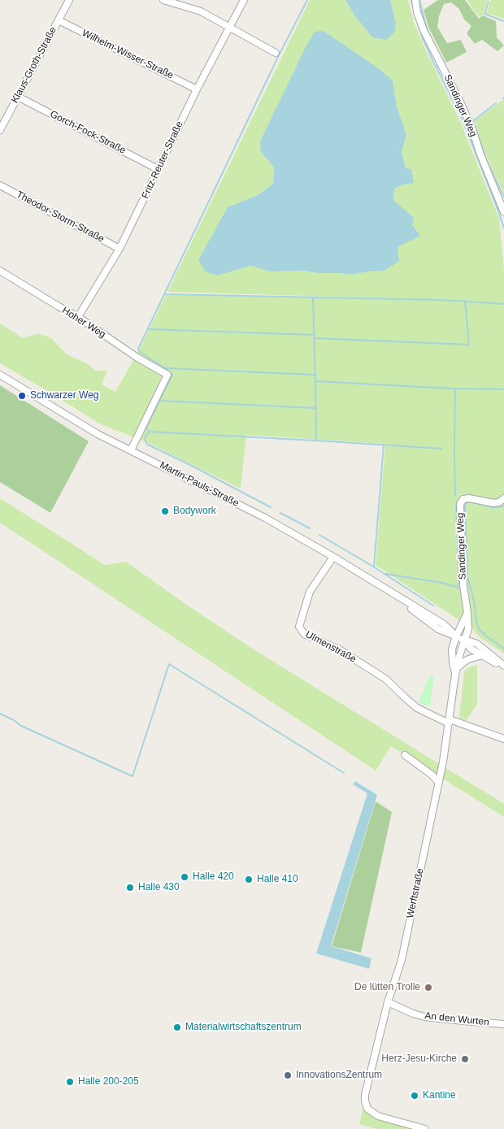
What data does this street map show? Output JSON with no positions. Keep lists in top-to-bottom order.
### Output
{
  "streets": {
    "street": [
      "Wilhelm-Wisser-Straße",
      "Klaus-Groth-Straße",
      "Sandinger Weg",
      "Gorch-Fock-Straße",
      "Fritz-Reuter-Straße",
      "Theodor-Storm-Straße",
      "Hoher Weg",
      "Martin-Pauls-Straße",
      "Ulmenstraße",
      "Werftstraße",
      "An den Wurten"
    ]
  },
  "crossings": [
    ["Wilhelm-Wisser-Straße", "Klaus-Groth-Straße"],
    ["Wilhelm-Wisser-Straße", "Fritz-Reuter-Straße"],
    ["Klaus-Groth-Straße", "Gorch-Fock-Straße"],
    ["Sandinger Weg", "Martin-Pauls-Straße"],
    ["Sandinger Weg", "Werftstraße"],
    ["Gorch-Fock-Straße", "Fritz-Reuter-Straße"],
    ["Fritz-Reuter-Straße", "Theodor-Storm-Straße"],
    ["Fritz-Reuter-Straße", "Hoher Weg"],
    ["Hoher Weg", "Martin-Pauls-Straße"],
    ["Martin-Pauls-Straße", "Ulmenstraße"],
    ["Martin-Pauls-Straße", "Werftstraße"],
    ["Ulmenstraße", "Werftstraße"],
    ["Werftstraße", "An den Wurten"]
  ],
  "places": [
    "Schwarzer Weg",
    "Bodywork",
    "Halle 420",
    "Halle 410",
    "Halle 430",
    "De lütten Trolle",
    "Materialwirtschaftszentrum",
    "Herz-Jesu-Kirche",
    "InnovationsZentrum",
    "Halle 200-205",
    "Kantine"
  ]
}
